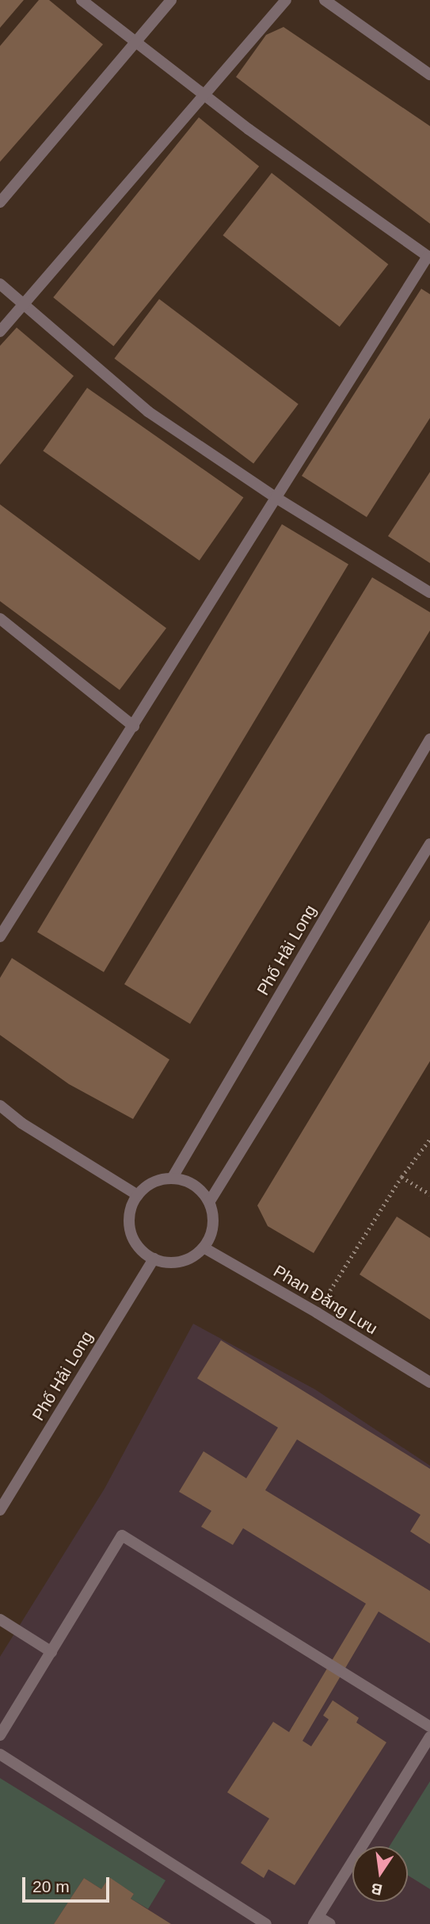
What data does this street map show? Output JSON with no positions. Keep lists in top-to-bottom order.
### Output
{
  "streets": {
    "street": ["Phố Hải Long", "Phan Đăng Lưu"]
  },
  "crossings": [
    ["Phố Hải Long", "Phan Đăng Lưu"]
  ],
  "scale_bar": "20 m",
  "north": "bottom"
}
